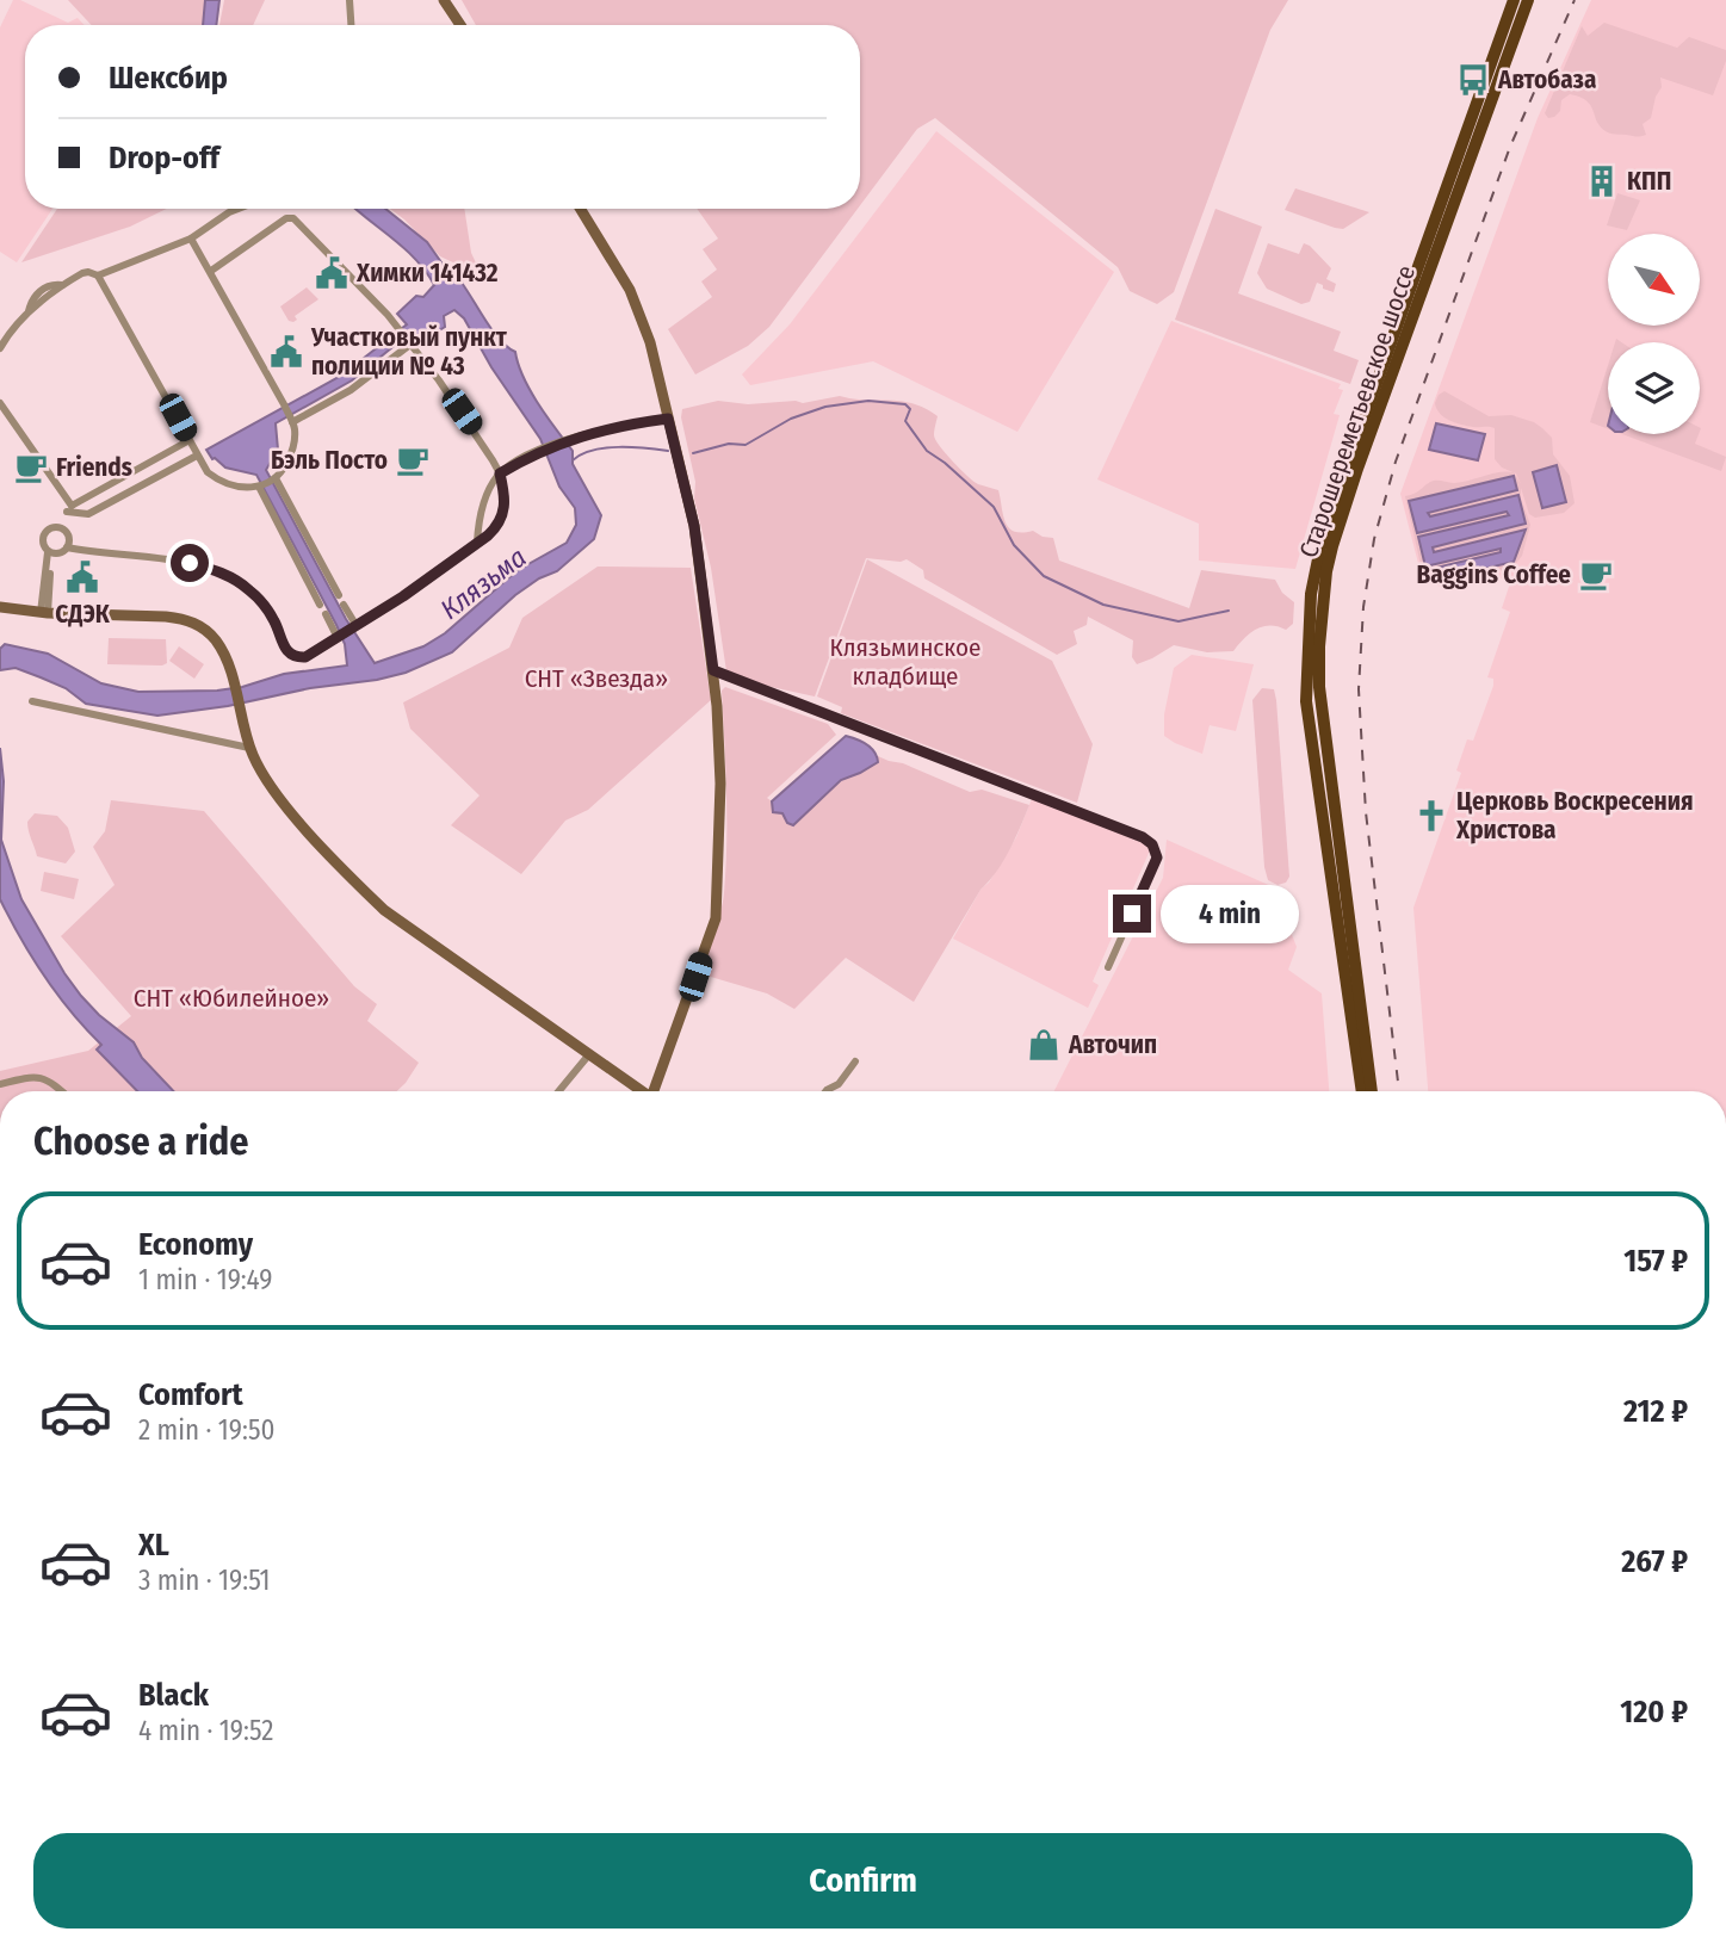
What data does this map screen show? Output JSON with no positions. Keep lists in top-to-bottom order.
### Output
{
  "streets": {
    "main road": ["Старошереметьевское шоссе"]
  },
  "water": ["Клязьма"],
  "parks": ["Клязьминское кладбище", "СНТ «Звезда»", "СНТ «Юбилейное»"],
  "places": {
    "bus stop": ["Автобаза"],
    "building": ["КПП"],
    "public building": ["Химки 141432", "Участковый пункт полиции № 43", "СДЭК"],
    "cafe": ["Бэль Посто", "Friends", "Baggins Coffee"],
    "church": ["Церковь Воскресения Христова"],
    "shop": ["Авточип"]
  },
  "north": "bottom right",
  "page": {
    "banner": ["Шексбир", "Drop-off"],
    "bubble": "4 min",
    "heading": "Choose a ride",
    "list": [
      {
        "name": "Economy",
        "note": "1 min · 19:49",
        "value": "157 ₽"
      },
      {
        "name": "Comfort",
        "note": "2 min · 19:50",
        "value": "212 ₽"
      },
      {
        "name": "XL",
        "note": "3 min · 19:51",
        "value": "267 ₽"
      },
      {
        "name": "Black",
        "note": "4 min · 19:52",
        "value": "120 ₽"
      }
    ],
    "buttons": "Confirm"
  }
}
